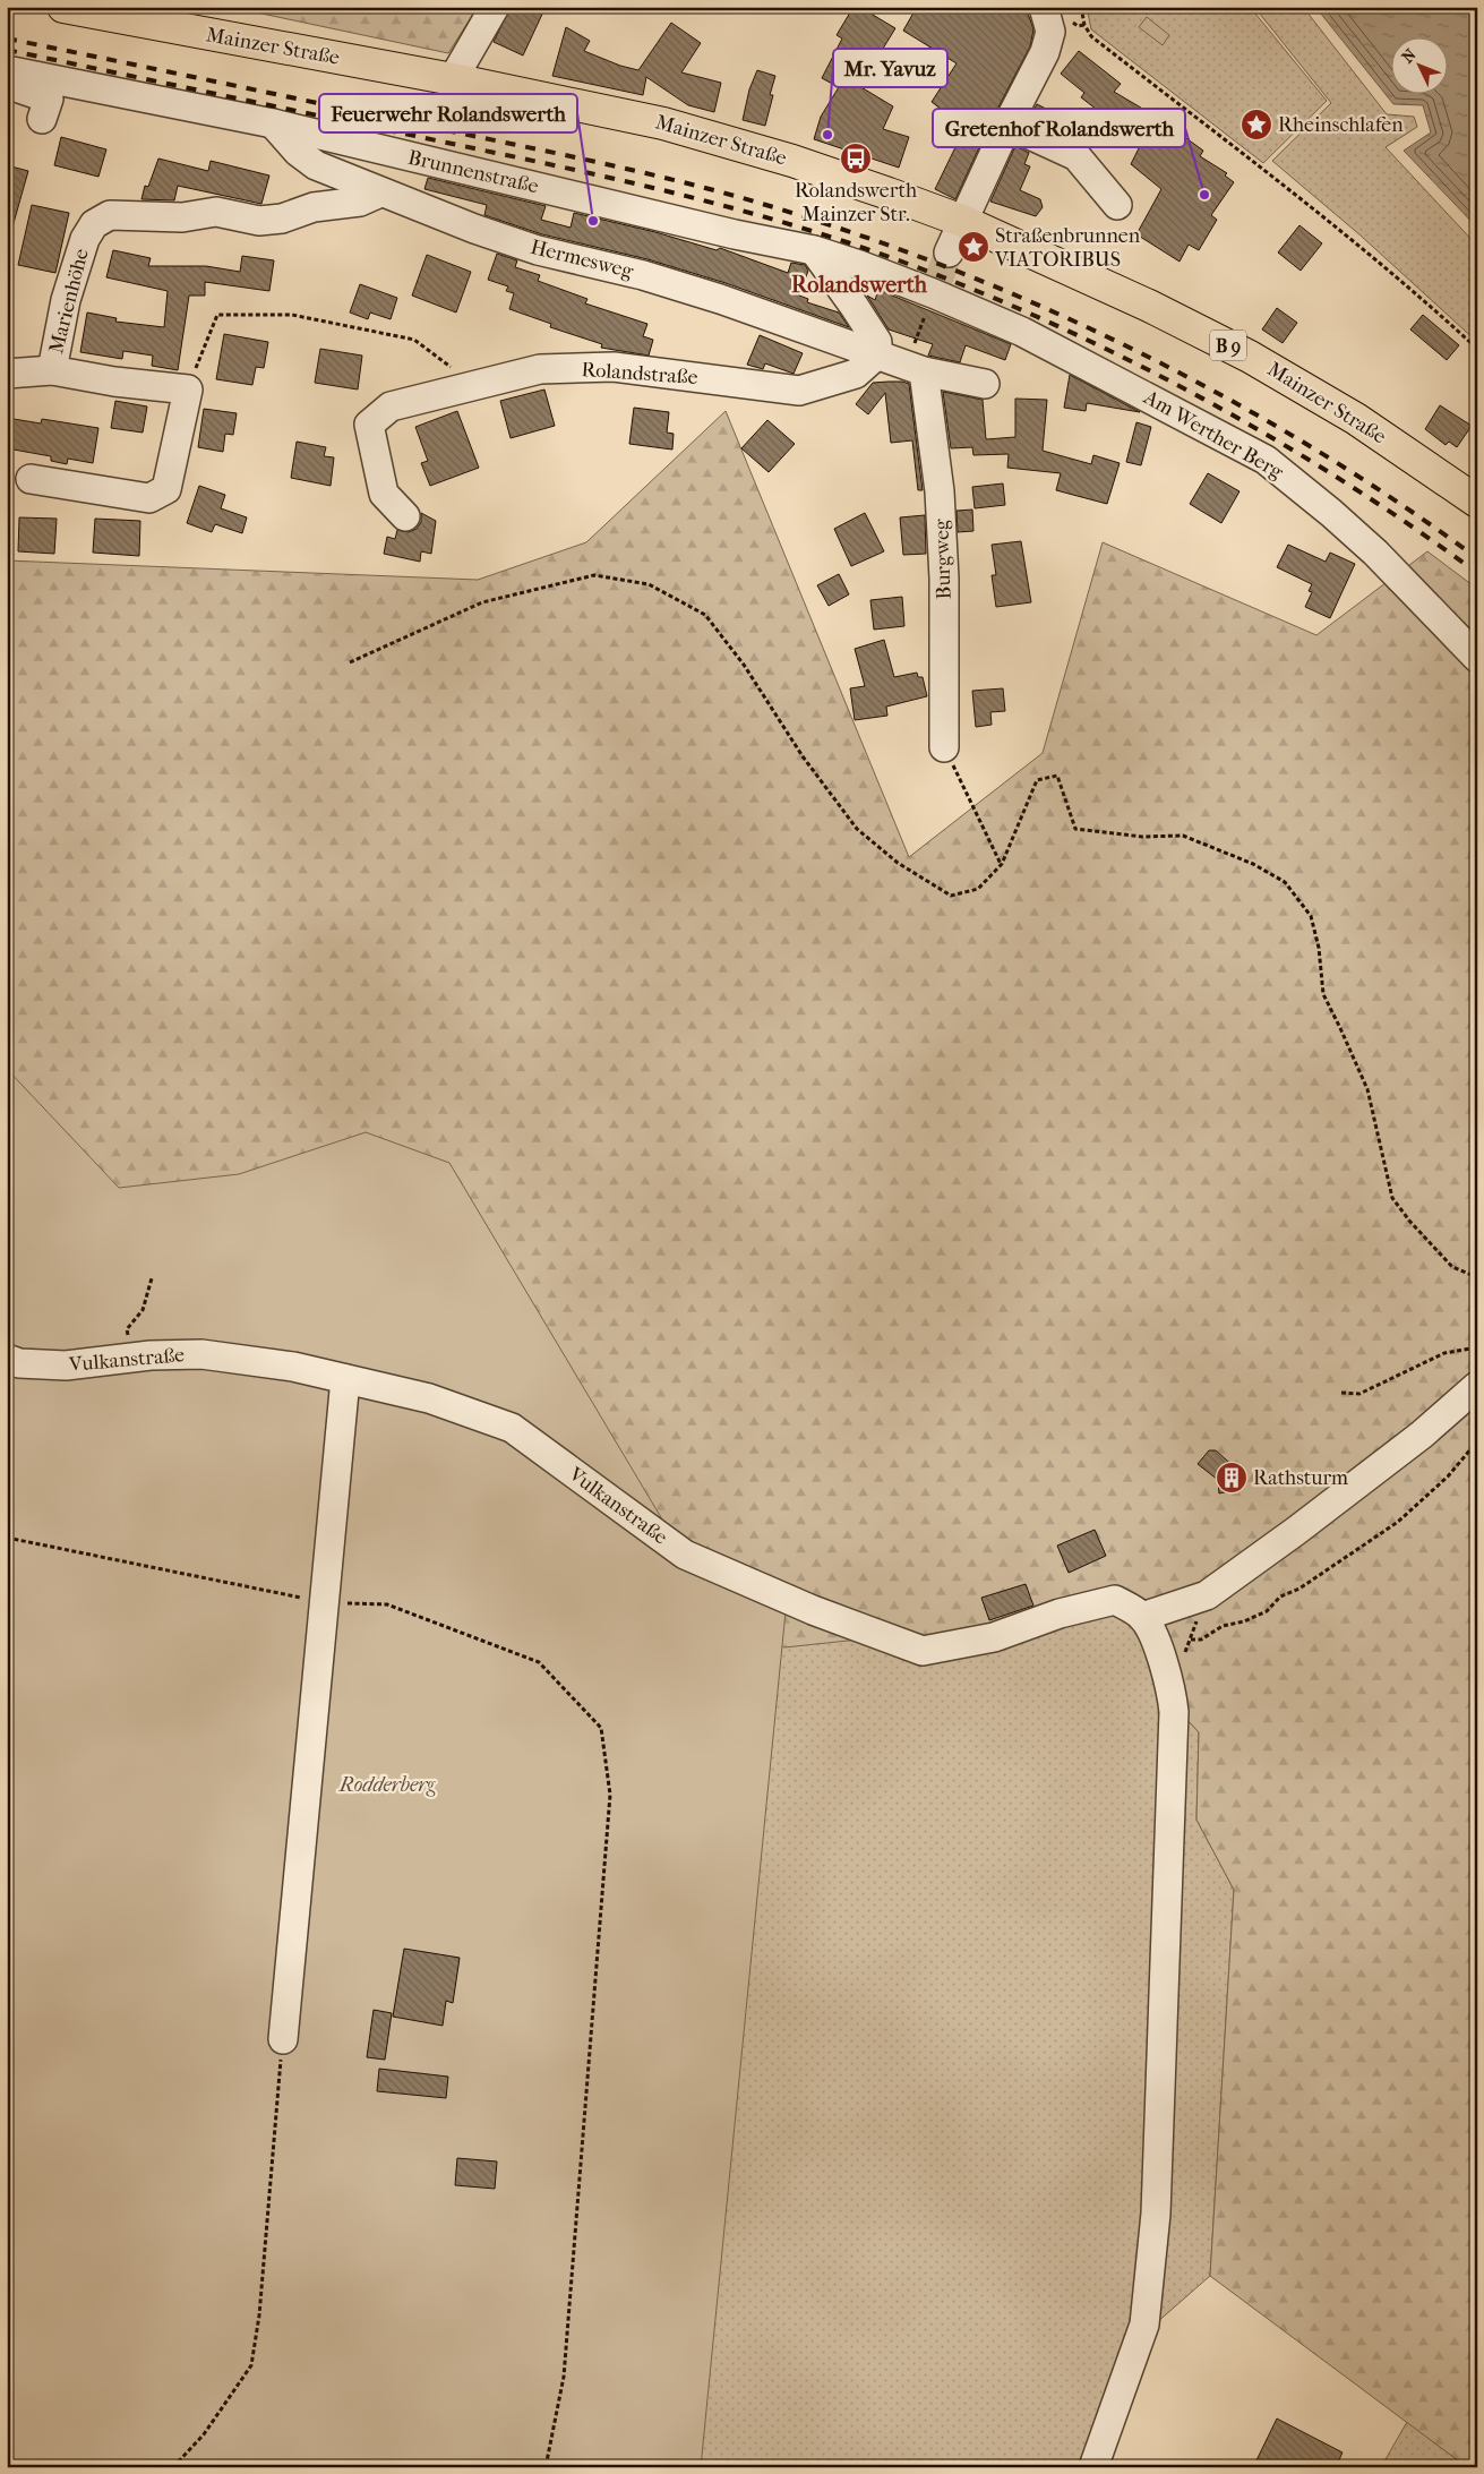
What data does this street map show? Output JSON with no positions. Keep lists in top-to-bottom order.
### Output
{
  "streets": {
    "main road": ["Mainzer Straße", "B 9"],
    "street": [
      "Brunnenstraße",
      "Hermesweg",
      "Marienhöhe",
      "Rolandstraße",
      "Am Werther Berg",
      "Burgweg",
      "Vulkanstraße"
    ]
  },
  "crossings": [
    ["Brunnenstraße", "Hermesweg"],
    ["Brunnenstraße", "Am Werther Berg"],
    ["Hermesweg", "Marienhöhe"],
    ["Hermesweg", "Rolandstraße"],
    ["Hermesweg", "Burgweg"]
  ],
  "districts": ["Rolandswerth"],
  "parks": ["Rodderberg"],
  "places": {
    "place": ["Rheinschlafen", "Straßenbrunnen VIATORIBUS"],
    "other": ["Mr. Yavuz", "Gretenhof Rolandswerth", "Feuerwehr Rolandswerth"],
    "bus stop": ["Rolandswerth Mainzer Str."],
    "building": ["Rathsturm"]
  },
  "north": "top left"
}
